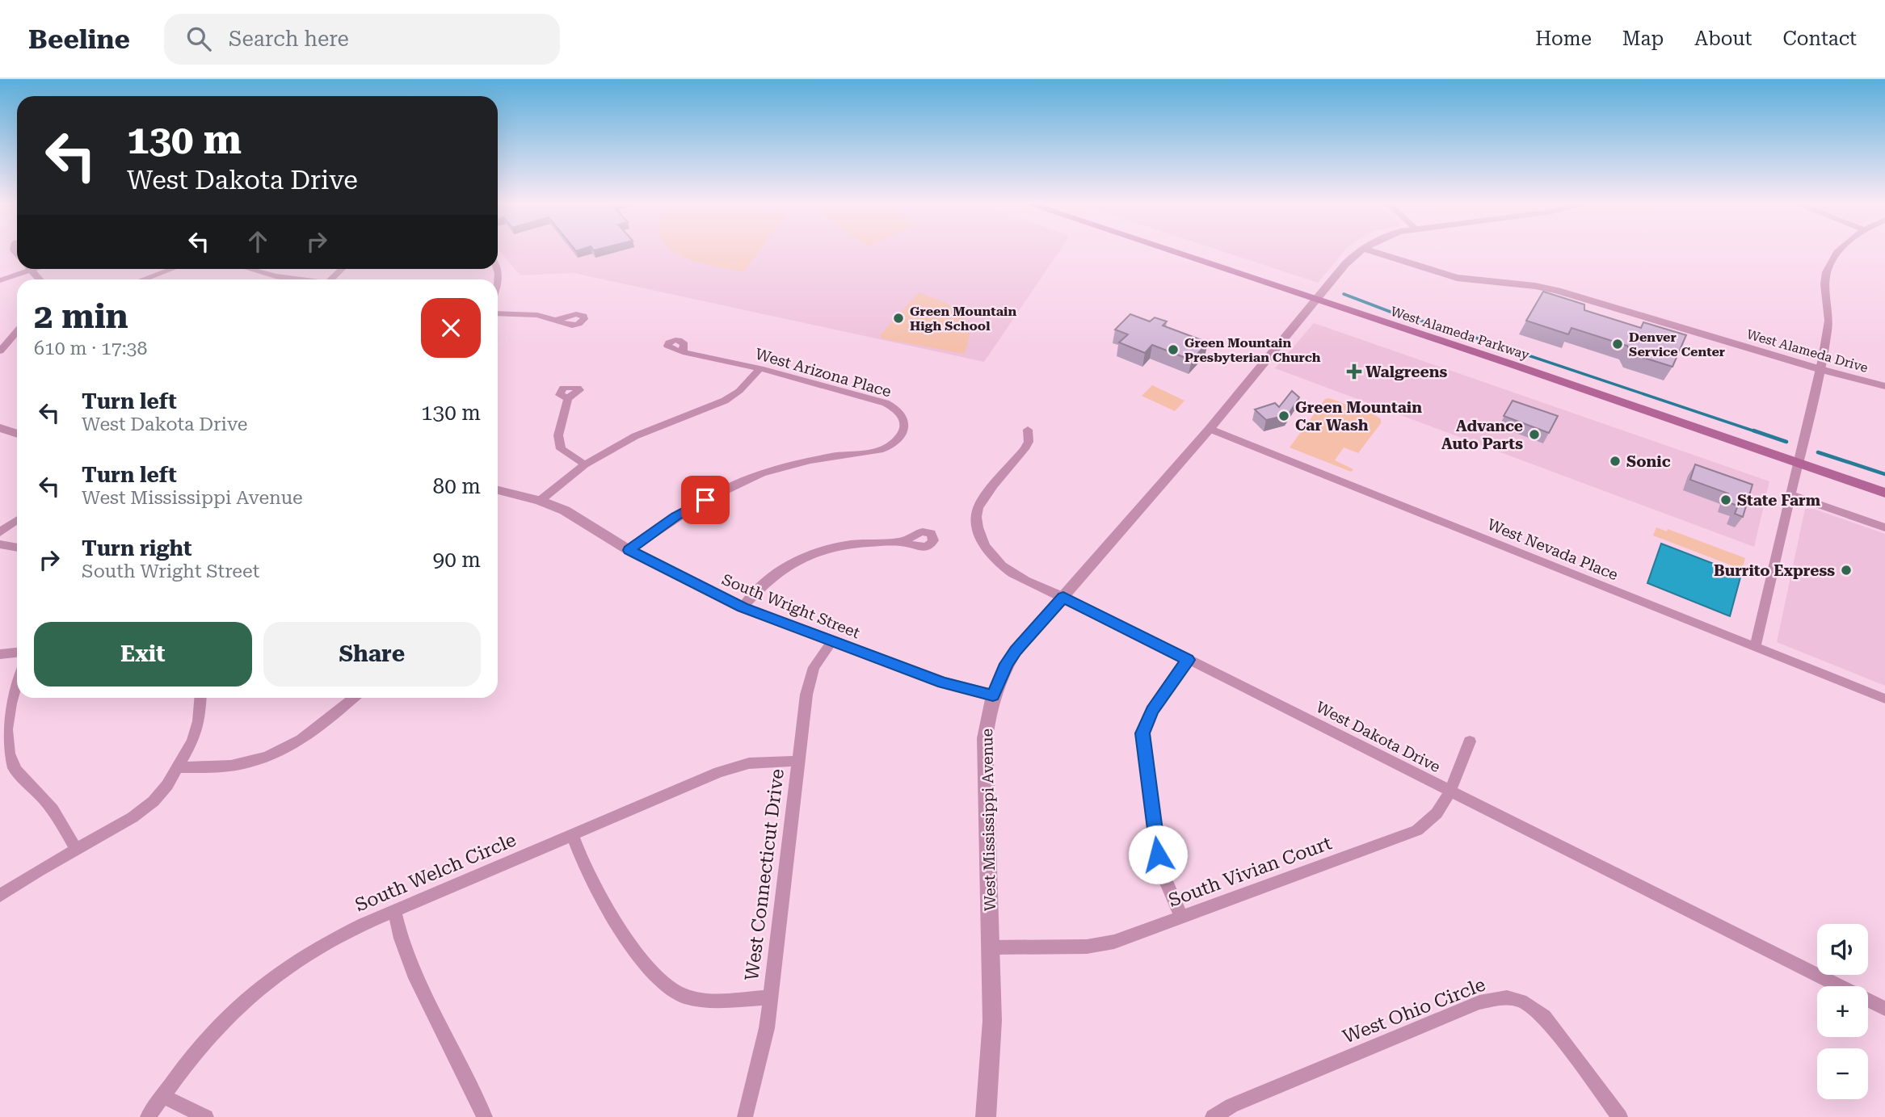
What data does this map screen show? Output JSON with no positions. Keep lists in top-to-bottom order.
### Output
{
  "streets": {
    "main road": ["West Alameda Parkway"],
    "street": [
      "West Alameda Drive",
      "West Arizona Place",
      "West Nevada Place",
      "South Wright Street",
      "West Dakota Drive",
      "West Mississippi Avenue",
      "South Vivian Court",
      "South Welch Circle",
      "West Connecticut Drive",
      "West Ohio Circle"
    ]
  },
  "crossings": [
    ["West Alameda Parkway", "West Mississippi Avenue"],
    ["West Arizona Place", "South Wright Street"],
    ["West Nevada Place", "West Mississippi Avenue"],
    ["South Wright Street", "West Mississippi Avenue"],
    ["South Wright Street", "West Connecticut Drive"],
    ["West Dakota Drive", "West Mississippi Avenue"],
    ["West Dakota Drive", "South Vivian Court"],
    ["West Mississippi Avenue", "South Vivian Court"],
    ["South Welch Circle", "West Connecticut Drive"]
  ],
  "places": {
    "other": [
      "Green Mountain High School",
      "Denver Service Center",
      "Green Mountain Presbyterian Church",
      "Green Mountain Car Wash",
      "Advance Auto Parts",
      "Sonic",
      "State Farm",
      "Burrito Express"
    ],
    "health": ["Walgreens"]
  },
  "page": {
    "header": "Beeline",
    "search": "Search here",
    "nav": [
      "Home",
      "Map",
      "About",
      "Contact"
    ],
    "turn": ["130 m", "West Dakota Drive"],
    "heading": ["2 min", "610 m · 17:38"],
    "list": [
      {
        "name": "Turn left",
        "note": "West Dakota Drive",
        "value": "130 m"
      },
      {
        "name": "Turn left",
        "note": "West Mississippi Avenue",
        "value": "80 m"
      },
      {
        "name": "Turn right",
        "note": "South Wright Street",
        "value": "90 m"
      }
    ],
    "buttons": ["Exit", "Share"],
    "map_buttons": ["+", "−"]
  }
}
